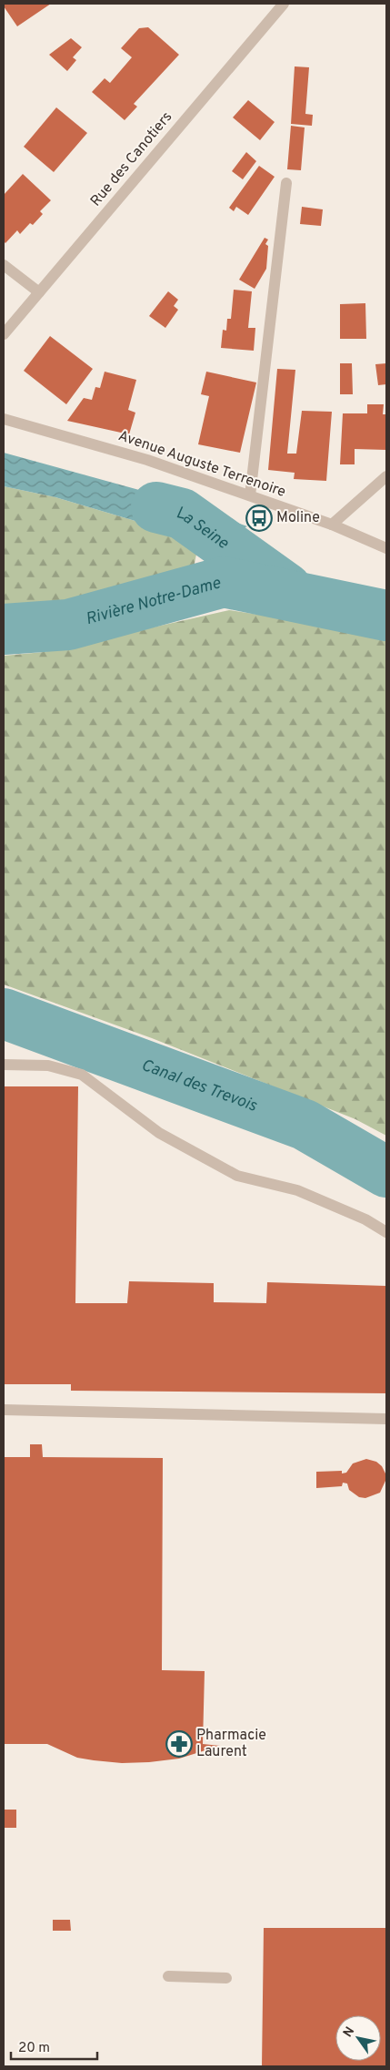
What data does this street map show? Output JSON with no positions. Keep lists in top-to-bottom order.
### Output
{
  "streets": {
    "street": ["Rue des Canotiers", "Avenue Auguste Terrenoire"]
  },
  "water": ["La Seine", "Rivière Notre-Dame", "Canal des Trevois"],
  "places": {
    "bus stop": ["Moline"],
    "pharmacy": ["Pharmacie Laurent"]
  },
  "scale_bar": "20 m",
  "north": "top left"
}
